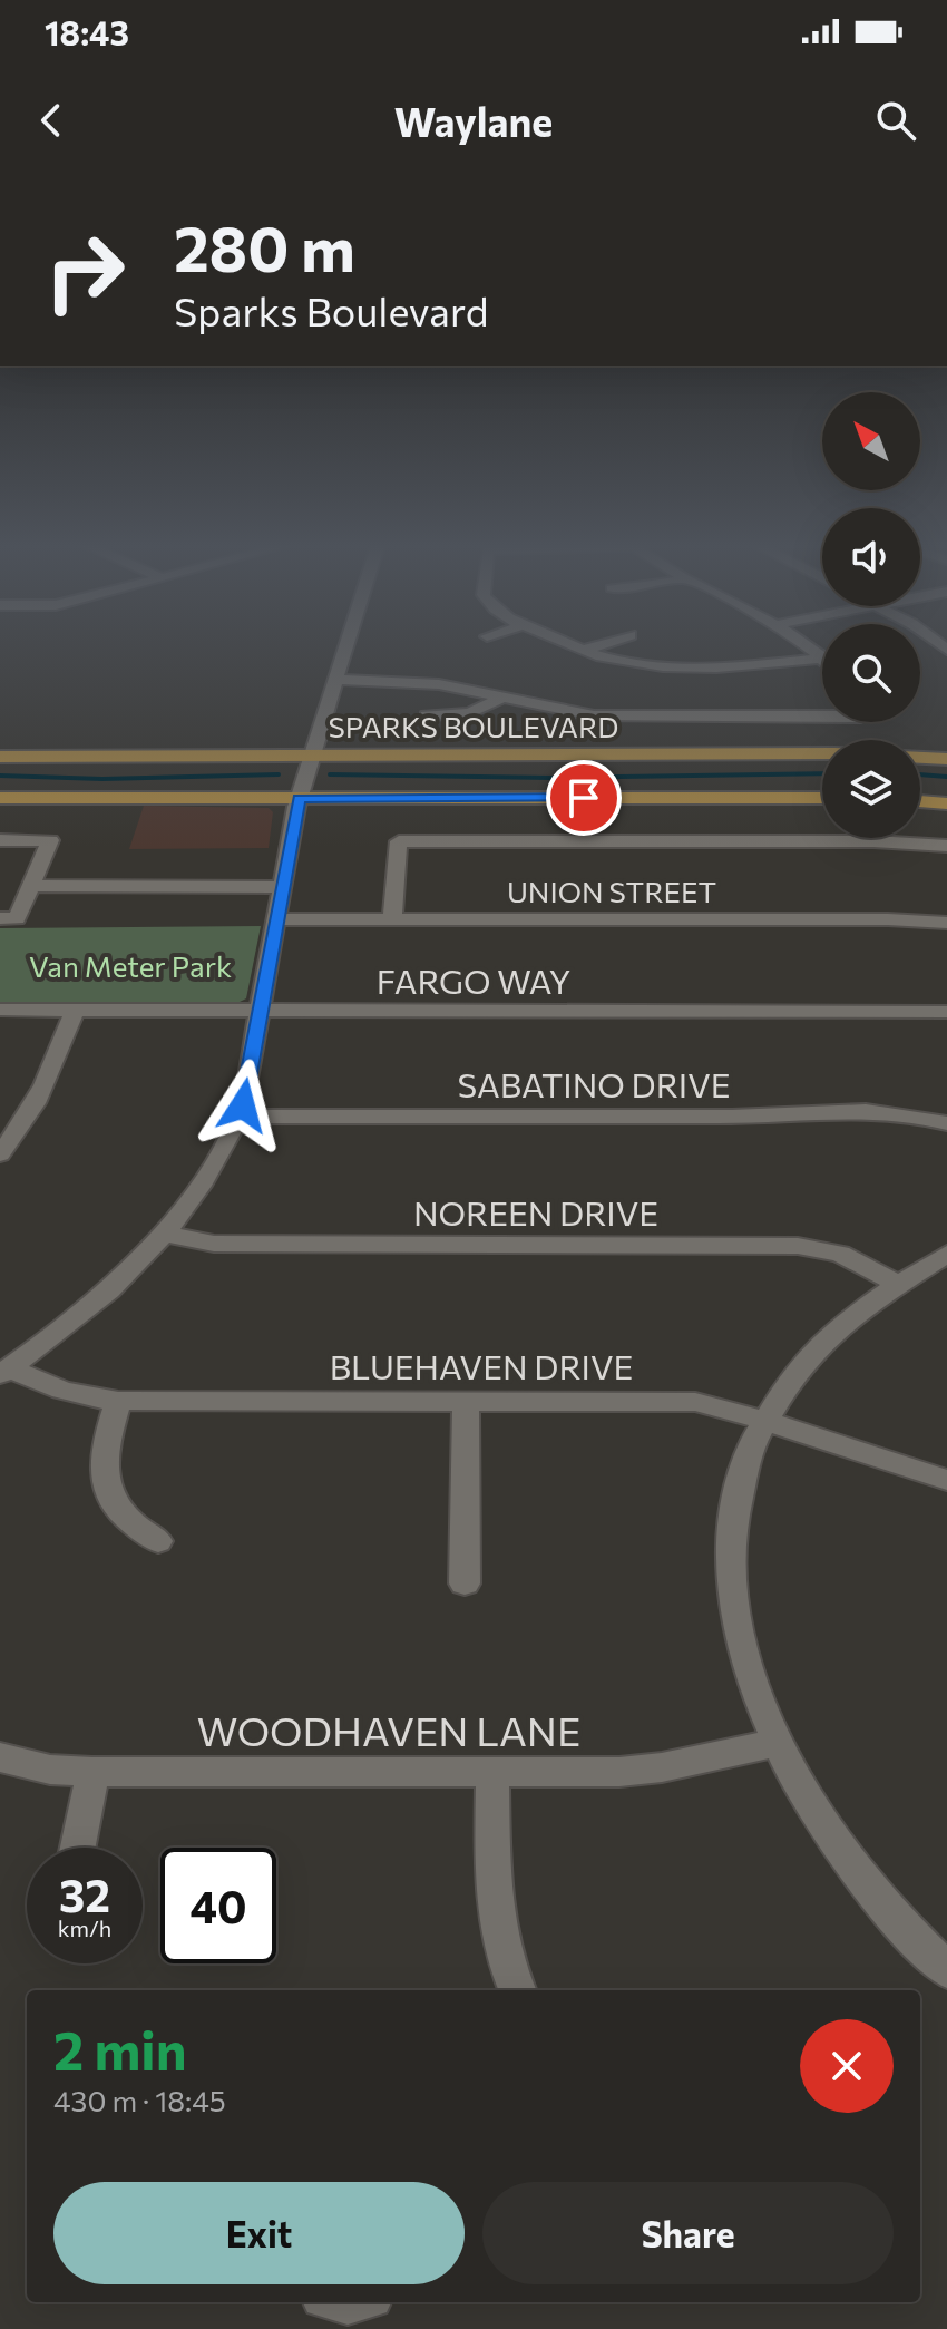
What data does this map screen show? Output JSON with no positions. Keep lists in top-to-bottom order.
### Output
{
  "streets": {
    "main road": ["SPARKS BOULEVARD"],
    "street": [
      "UNION STREET",
      "FARGO WAY",
      "SABATINO DRIVE",
      "NOREEN DRIVE",
      "BLUEHAVEN DRIVE",
      "WOODHAVEN LANE"
    ]
  },
  "parks": ["Van Meter Park"],
  "north": "top left",
  "page": {
    "status": "18:43",
    "header": "Waylane",
    "turn": ["280 m", "Sparks Boulevard"],
    "speed": "32 km/h",
    "limit": "40",
    "heading": ["2 min", "430 m · 18:45"],
    "buttons": ["Exit", "Share"]
  }
}
